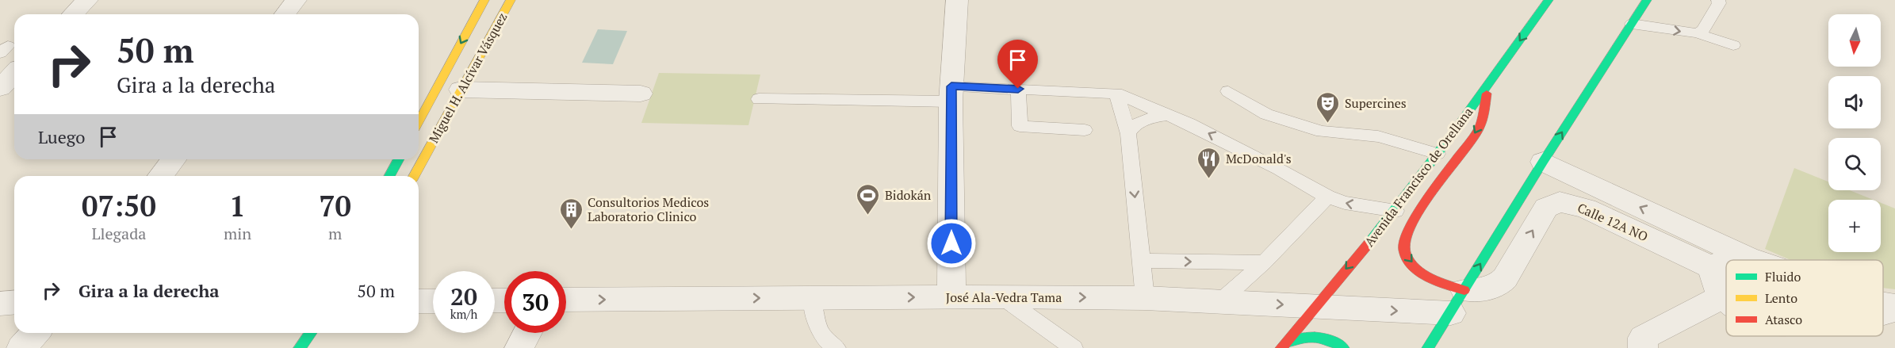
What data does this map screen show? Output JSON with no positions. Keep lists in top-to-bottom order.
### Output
{
  "streets": {
    "main road": ["Miguel H. Alcívar Vásquez", "Avenida Francisco de Orellana"],
    "street": ["Calle 12A NO", "José Ala-Vedra Tama"]
  },
  "crossings": [
    ["Avenida Francisco de Orellana", "José Ala-Vedra Tama"],
    ["Calle 12A NO", "José Ala-Vedra Tama"]
  ],
  "one_way": ["José Ala-Vedra Tama"],
  "places": {
    "theatre": ["Supercines"],
    "restaurant": ["McDonald's"],
    "sports": ["Bidokán"],
    "building": ["Consultorios Medicos Laboratorio Clinico"]
  },
  "legend": ["Fluido", "Lento", "Atasco"],
  "north": "bottom",
  "page": {
    "map_buttons": "+",
    "turn": ["50 m", "Gira a la derecha"],
    "then": "Luego",
    "eta": [
      "07:50",
      "Llegada",
      "1",
      "min",
      "70",
      "m"
    ],
    "list": [
      {
        "name": "Gira a la derecha",
        "value": "50 m"
      }
    ],
    "speed": "20 km/h",
    "limit": "30"
  }
}
